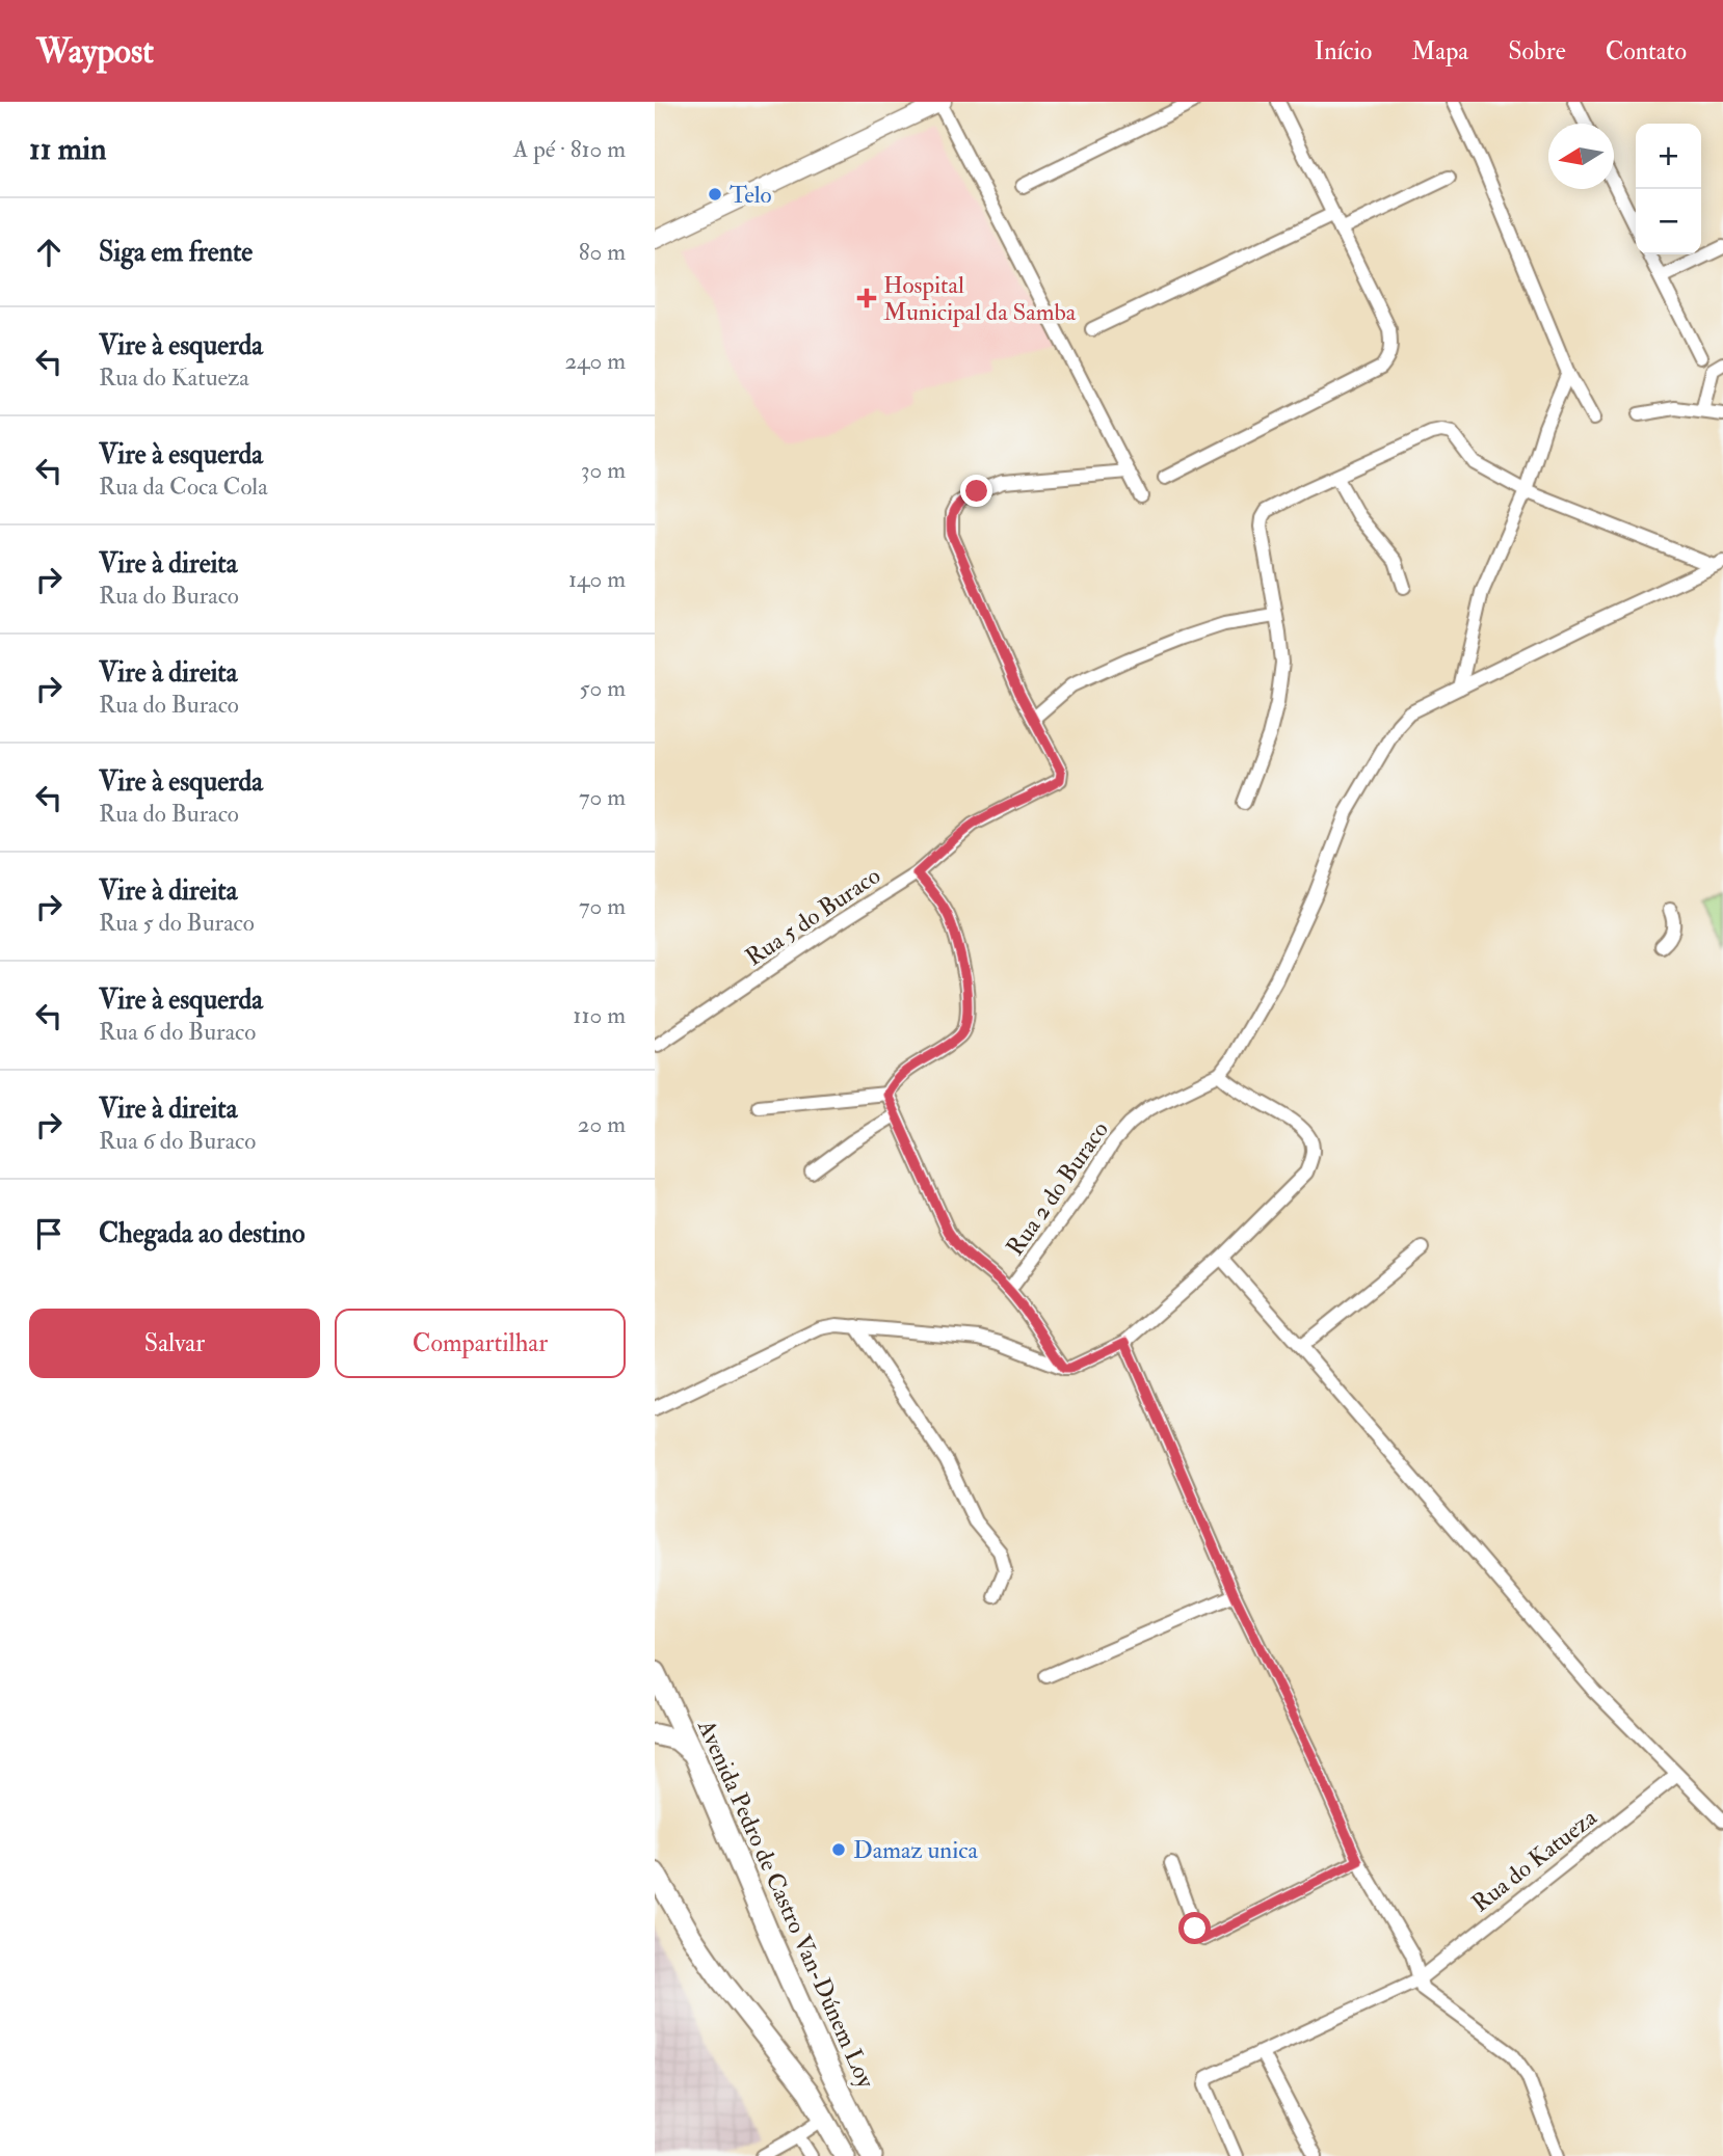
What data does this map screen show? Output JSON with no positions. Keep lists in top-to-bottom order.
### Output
{
  "streets": {
    "highway": ["Avenida Pedro de Castro Van-Dúnem Loy"],
    "street": ["Rua 5 do Buraco", "Rua 2 do Buraco", "Rua do Katueza"]
  },
  "places": {
    "other": ["Telo", "Damaz unica"],
    "health": ["Hospital Municipal da Samba"]
  },
  "north": "left",
  "page": {
    "header": "Waypost",
    "nav": [
      "Início",
      "Mapa",
      "Sobre",
      "Contato"
    ],
    "heading": ["11 min", "A pé · 810 m"],
    "map_buttons": ["+", "−"],
    "list": [
      ["Siga em frente", "80 m"],
      ["Vire à esquerda", "Rua do Katueza", "240 m"],
      ["Vire à esquerda", "Rua da Coca Cola", "30 m"],
      ["Vire à direita", "Rua do Buraco", "140 m"],
      ["Vire à direita", "Rua do Buraco", "50 m"],
      ["Vire à esquerda", "Rua do Buraco", "70 m"],
      ["Vire à direita", "Rua 5 do Buraco", "70 m"],
      ["Vire à esquerda", "Rua 6 do Buraco", "110 m"],
      ["Vire à direita", "Rua 6 do Buraco", "20 m"],
      "Chegada ao destino"
    ],
    "buttons": ["Salvar", "Compartilhar"]
  }
}
